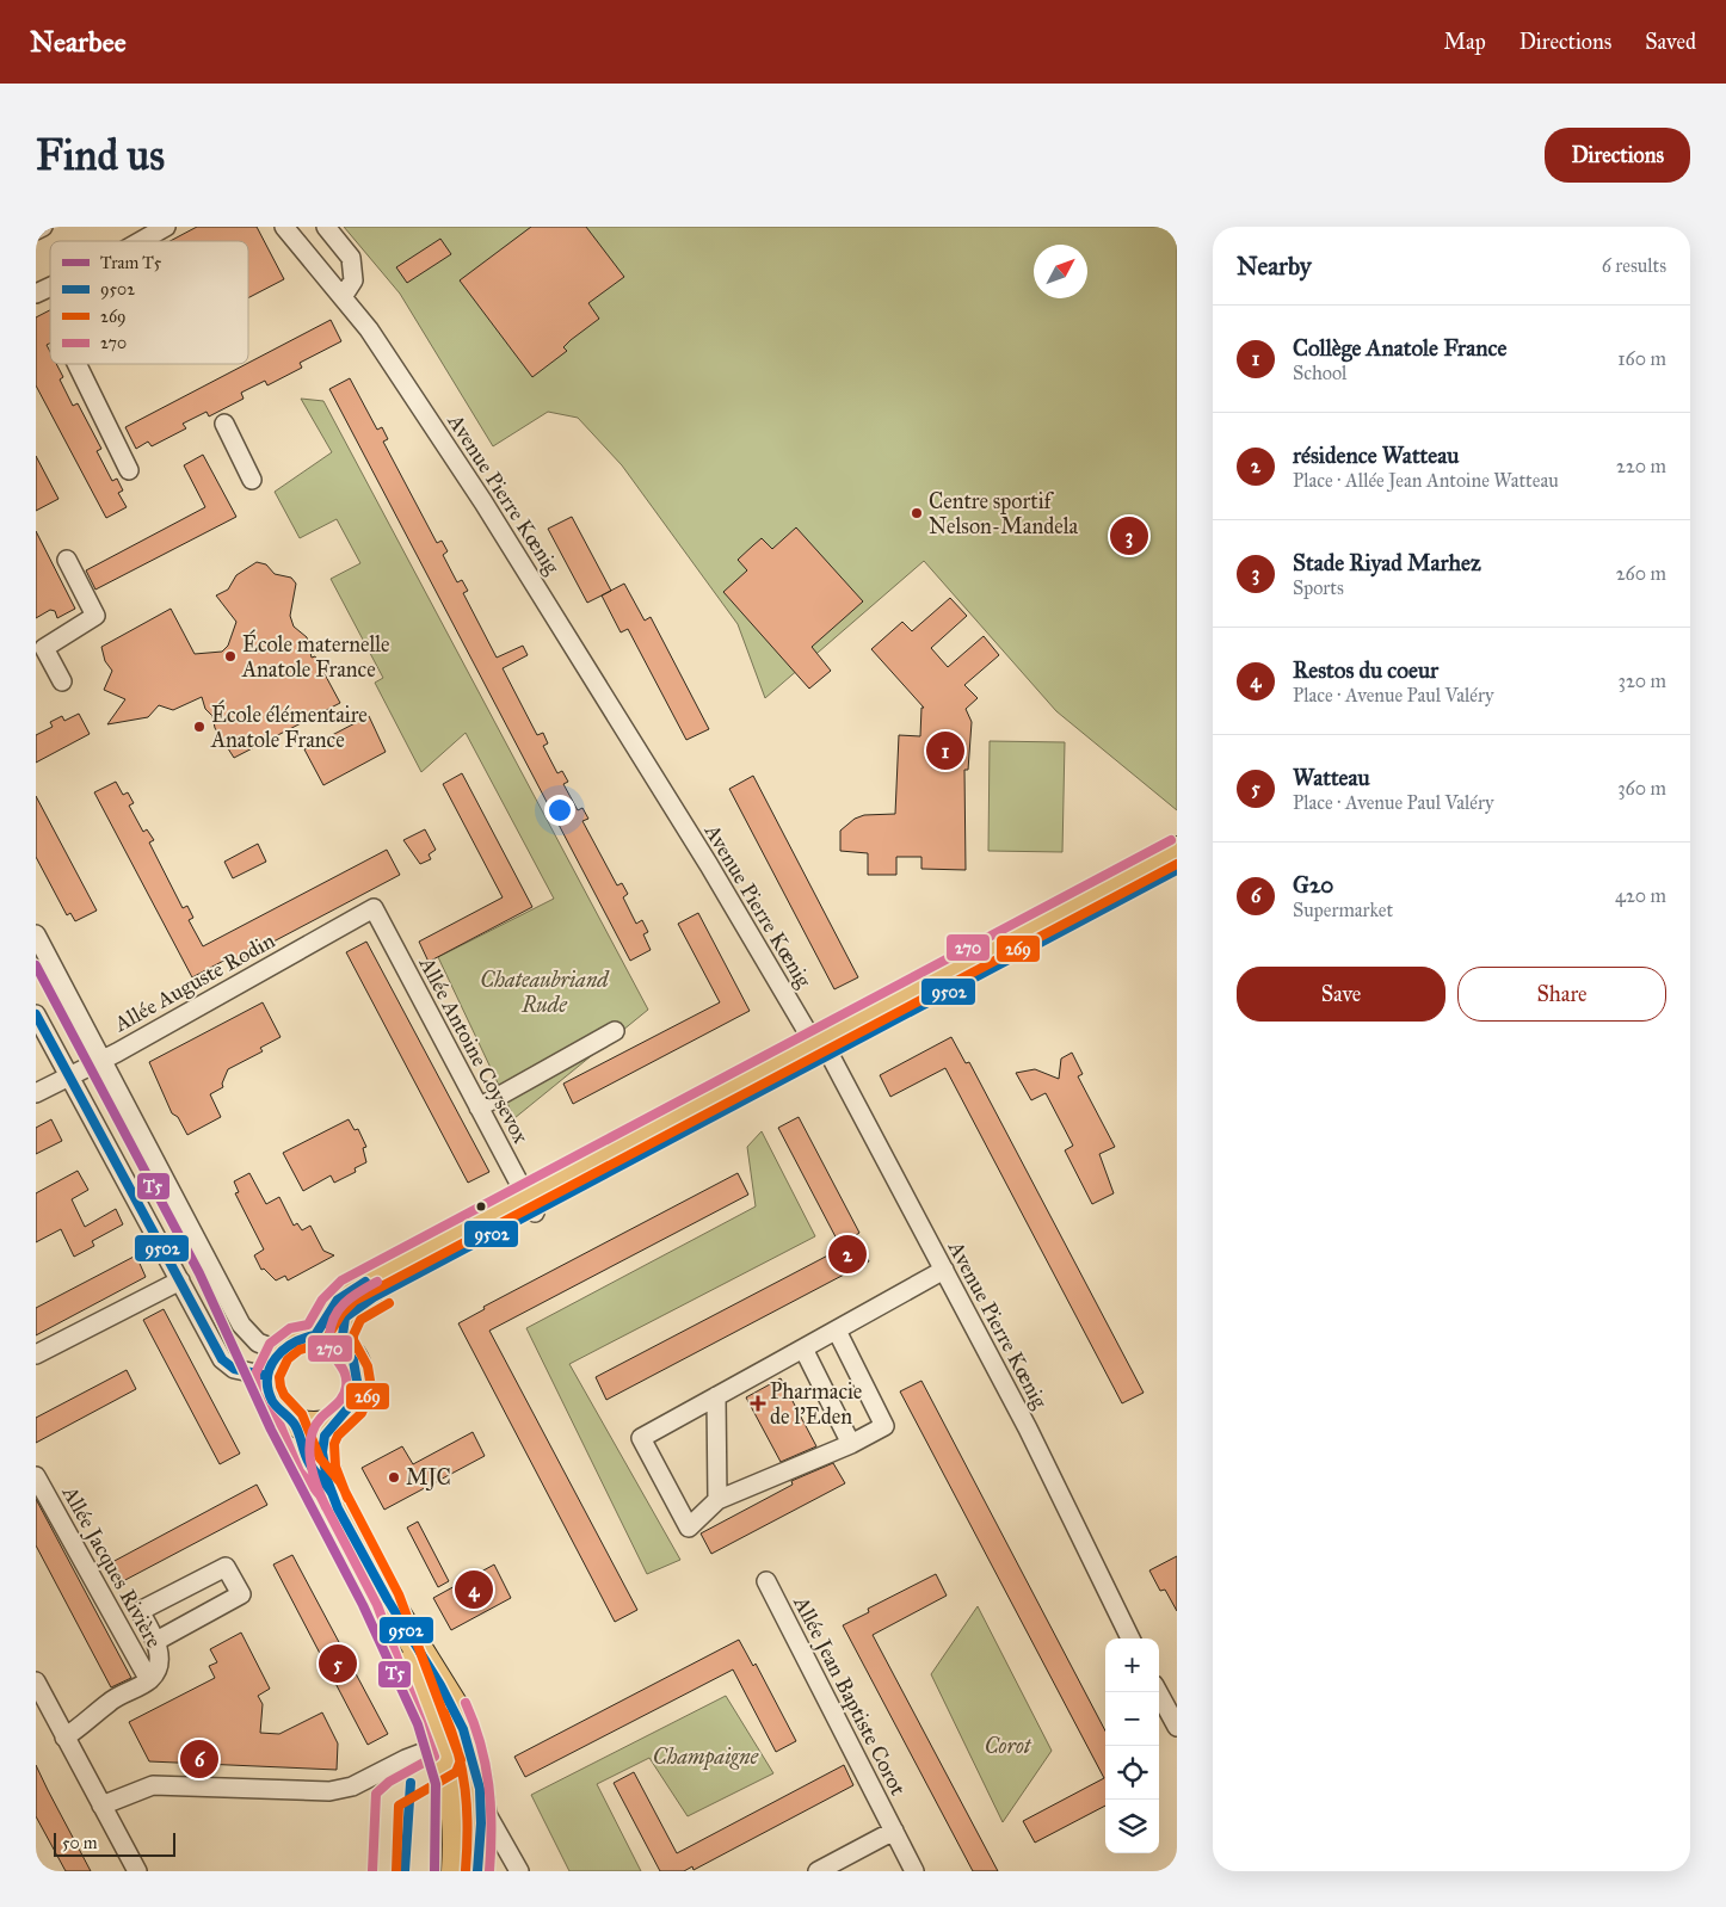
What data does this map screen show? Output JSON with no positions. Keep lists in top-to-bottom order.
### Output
{
  "streets": {
    "street": [
      "Avenue Pierre Kœnig",
      "Allée Auguste Rodin",
      "Allée Antoine Coysevox",
      "Allée Jacques Rivière",
      "Allée Jean Baptiste Corot"
    ]
  },
  "crossings": [
    ["Allée Auguste Rodin", "Allée Antoine Coysevox"]
  ],
  "parks": ["Chateaubriand Rude", "Corot", "Champaigne"],
  "places": {
    "other": [
      "Centre sportif Nelson-Mandela",
      "École maternelle Anatole France",
      "École élémentaire Anatole France",
      "MJC"
    ],
    "health": ["Pharmacie de l'Eden"]
  },
  "lines": [
    "transit line 270",
    "transit line 269",
    "transit line 9502",
    "tram line T5"
  ],
  "legend": [
    "Tram T5",
    "9502",
    "269",
    "270"
  ],
  "scale_bar": "50 m",
  "north": "top right",
  "page": {
    "header": "Nearbee",
    "nav": ["Map", "Directions", "Saved"],
    "buttons": [
      "Directions",
      ["Save", "Share"]
    ],
    "title": "Find us",
    "heading": ["Nearby", "6 results"],
    "list": [
      {
        "mark": "1",
        "name": "Collège Anatole France",
        "note": "School",
        "value": "160 m"
      },
      {
        "mark": "2",
        "name": "résidence Watteau",
        "note": "Place · Allée Jean Antoine Watteau",
        "value": "220 m"
      },
      {
        "mark": "3",
        "name": "Stade Riyad Marhez",
        "note": "Sports",
        "value": "260 m"
      },
      {
        "mark": "4",
        "name": "Restos du coeur",
        "note": "Place · Avenue Paul Valéry",
        "value": "320 m"
      },
      {
        "mark": "5",
        "name": "Watteau",
        "note": "Place · Avenue Paul Valéry",
        "value": "360 m"
      },
      {
        "mark": "6",
        "name": "G20",
        "note": "Supermarket",
        "value": "420 m"
      }
    ],
    "pins": [
      "3",
      "1",
      "2",
      "4",
      "5",
      "6"
    ],
    "map_buttons": ["+", "−"],
    "scale": "50 m"
  }
}
